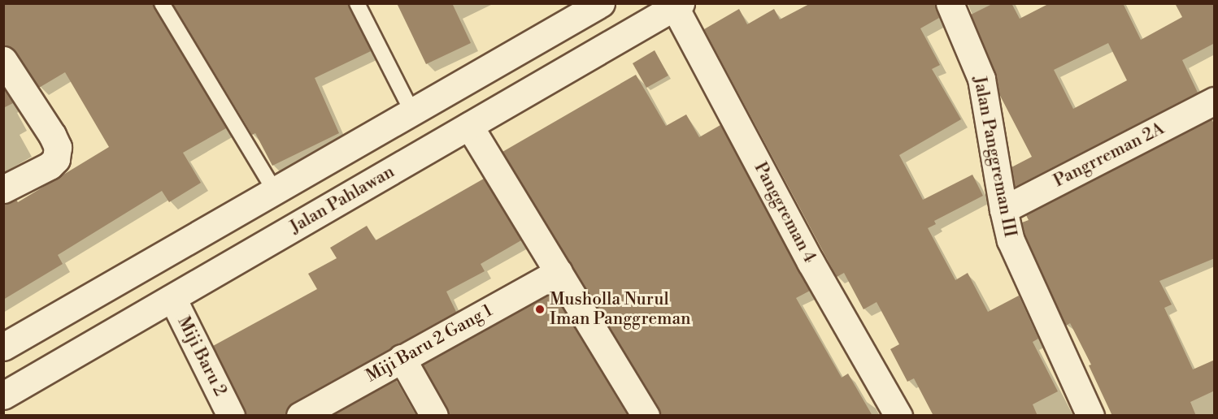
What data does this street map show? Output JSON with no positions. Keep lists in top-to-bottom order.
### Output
{
  "streets": {
    "street": [
      "Pangrreman 2A",
      "Jalan Panggreman III",
      "Jalan Pahlawan",
      "Panggreman 4",
      "Miji Baru 2 Gang 1",
      "Miji Baru 2"
    ]
  },
  "crossings": [
    ["Pangrreman 2A", "Jalan Panggreman III"],
    ["Jalan Pahlawan", "Panggreman 4"],
    ["Jalan Pahlawan", "Miji Baru 2"]
  ],
  "places": ["Musholla Nurul Iman Panggreman"]
}
